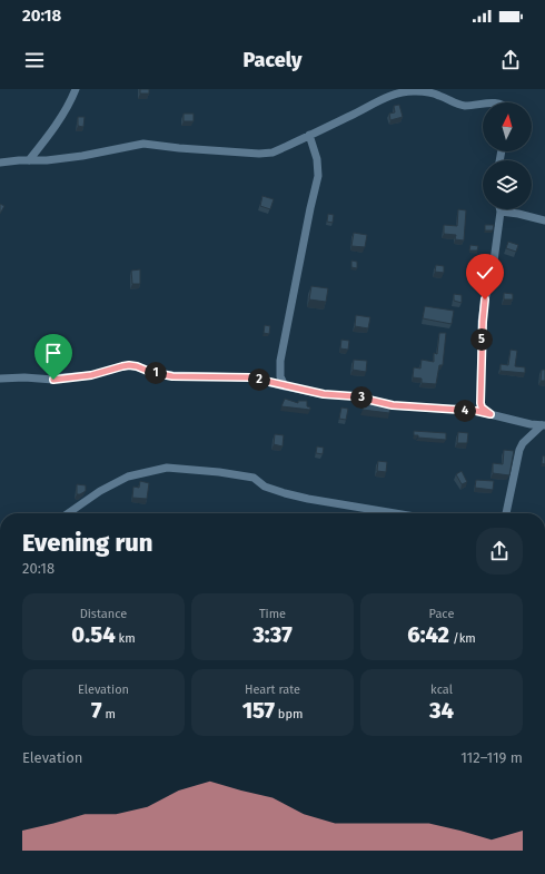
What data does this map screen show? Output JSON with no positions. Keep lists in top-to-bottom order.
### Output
{
  "north": "top",
  "page": {
    "status": "20:18",
    "header": "Pacely",
    "pins": [
      "5",
      "1",
      "2",
      "3",
      "4"
    ],
    "heading": ["Evening run", "20:18"],
    "stats": [
      ["Distance", "0.54 km"],
      ["Time", "3:37"],
      ["Pace", "6:42 /km"],
      ["Elevation", "7 m"],
      ["Heart rate", "157 bpm"],
      ["kcal", "34"]
    ],
    "chart": ["Elevation", "112–119 m"]
  }
}
